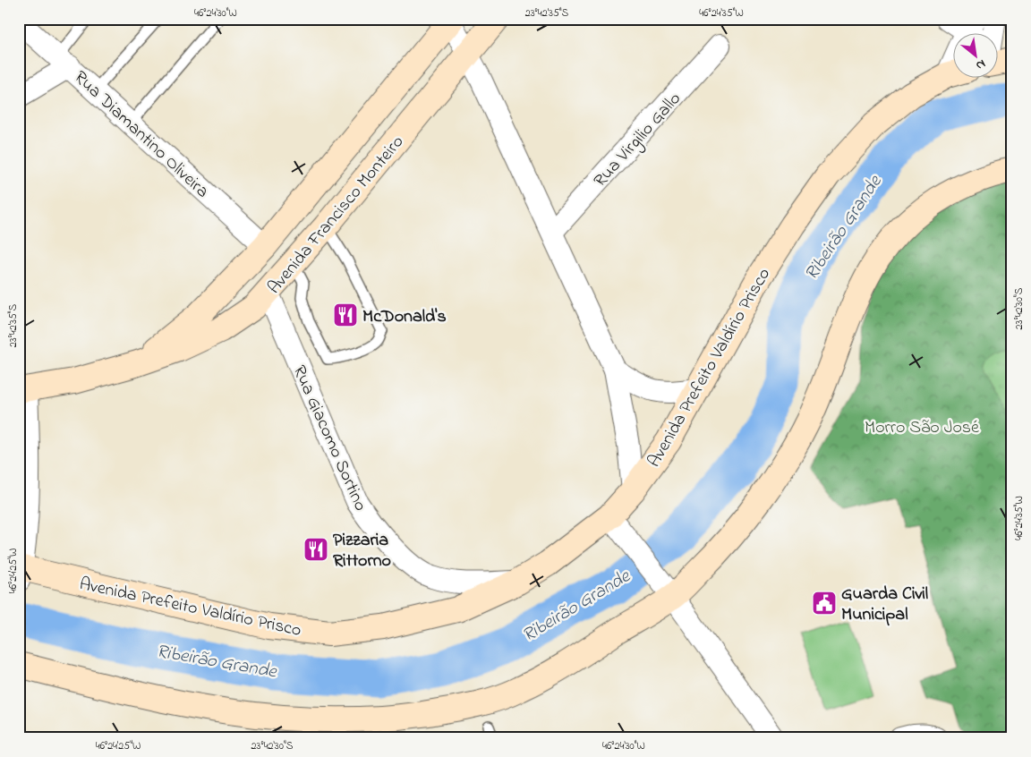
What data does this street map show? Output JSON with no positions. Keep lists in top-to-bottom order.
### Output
{
  "streets": {
    "main road": ["Avenida Francisco Monteiro", "Avenida Prefeito Valdírio Prisco"],
    "street": ["Rua Diamantino Oliveira", "Rua Virgilio Gallo", "Rua Giacomo Sortino"]
  },
  "crossings": [
    ["Rua Diamantino Oliveira", "Avenida Francisco Monteiro"],
    ["Avenida Francisco Monteiro", "Rua Giacomo Sortino"],
    ["Avenida Prefeito Valdírio Prisco", "Rua Giacomo Sortino"]
  ],
  "water": ["Ribeirão Grande"],
  "parks": ["Morro São José"],
  "places": {
    "restaurant": ["McDonald's", "Pizzaria Rittorno"],
    "public building": ["Guarda Civil Municipal"]
  },
  "north": "bottom right",
  "coordinates": [
    "46°24'30\"W",
    "23°42'35\"S",
    "46°24'35\"W",
    "23°42'30\"S",
    "46°24'25\"W"
  ]
}
